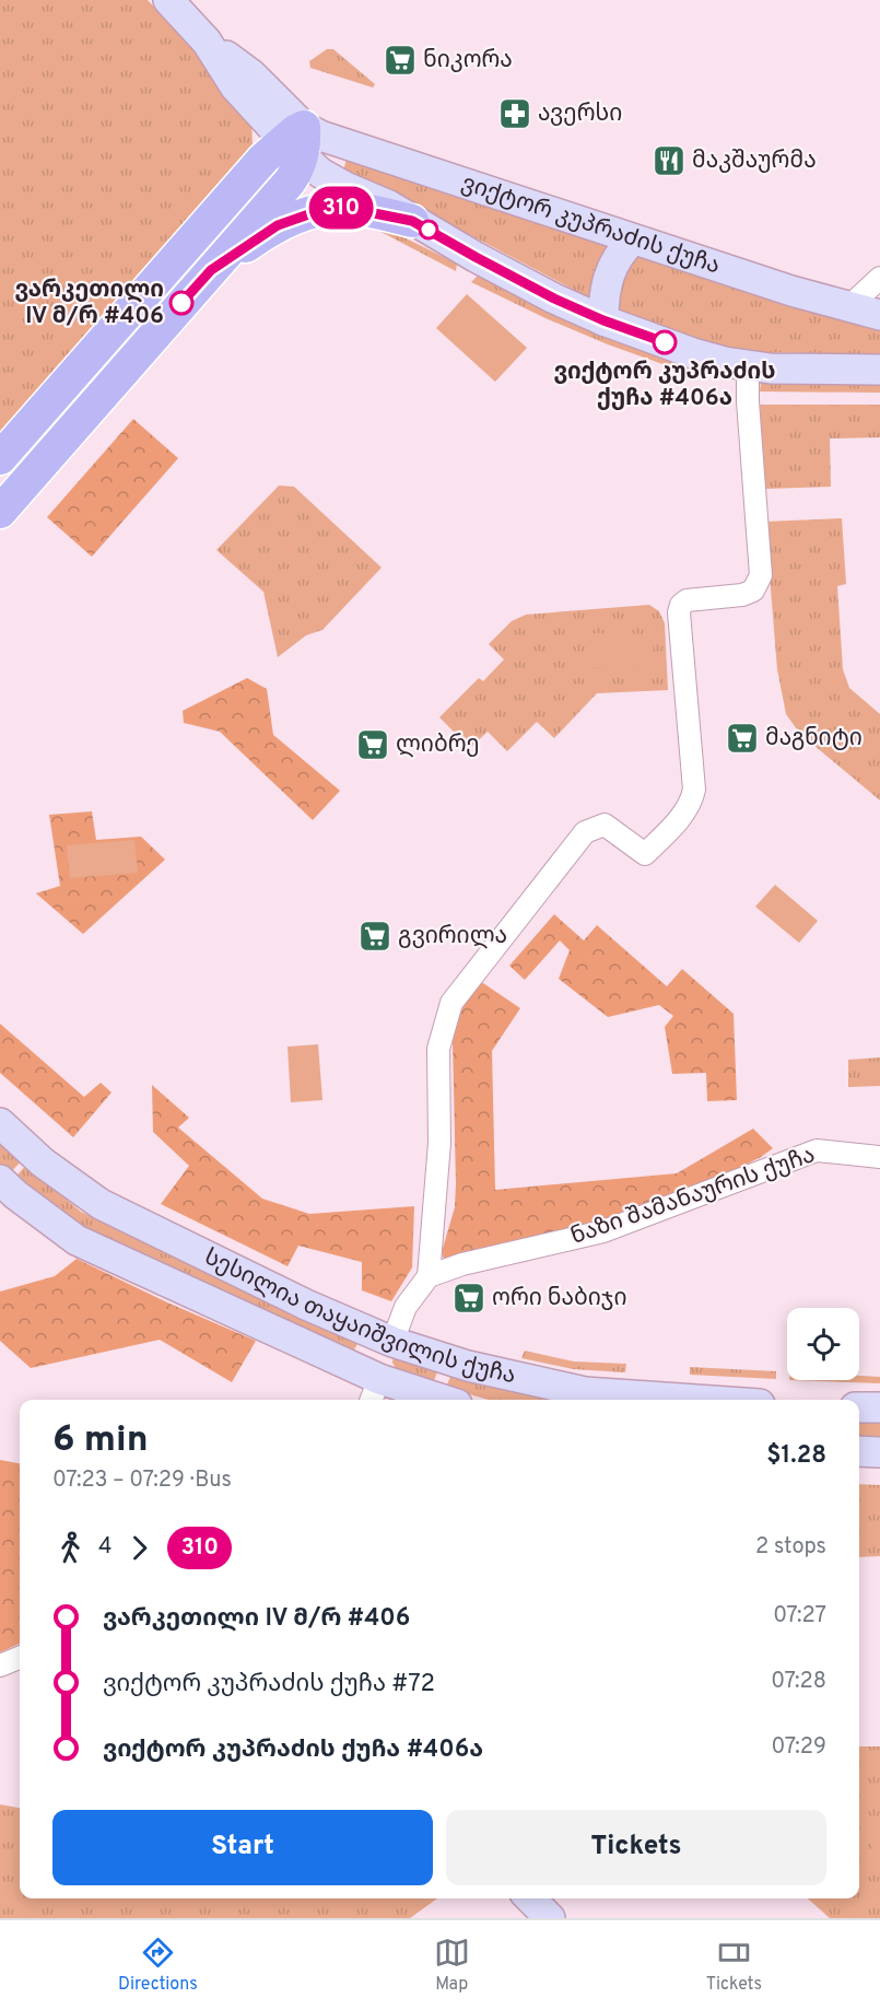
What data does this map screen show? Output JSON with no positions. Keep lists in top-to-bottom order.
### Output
{
  "streets": {
    "main road": ["ვიქტორ კუპრაძის ქუჩა", "სესილია თაყაიშვილის ქუჩა"],
    "street": ["ნაზი შამანაურის ქუჩა"]
  },
  "places": {
    "supermarket": [
      "ნიკორა",
      "მაგნიტი",
      "ლიბრე",
      "გვირილა",
      "ორი ნაბიჯი"
    ],
    "pharmacy": ["ავერსი"],
    "restaurant": ["მაკშაურმა"],
    "other": ["ვარკეთილი IV მ/რ #406", "ვიქტორ კუპრაძის ქუჩა #406ა"]
  },
  "lines": ["bus line 310"],
  "page": {
    "on_map": "310",
    "heading": ["6 min", "07:23 – 07:29 · Bus", "$1.28"],
    "legs": ["4", "310", "2 stops"],
    "list": [
      {
        "name": "ვარკეთილი IV მ/რ #406",
        "value": "07:27"
      },
      {
        "name": "ვიქტორ კუპრაძის ქუჩა #72",
        "value": "07:28"
      },
      {
        "name": "ვიქტორ კუპრაძის ქუჩა #406ა",
        "value": "07:29"
      }
    ],
    "buttons": ["Start", "Tickets"],
    "tabs": ["Directions", "Map", "Tickets"]
  }
}
